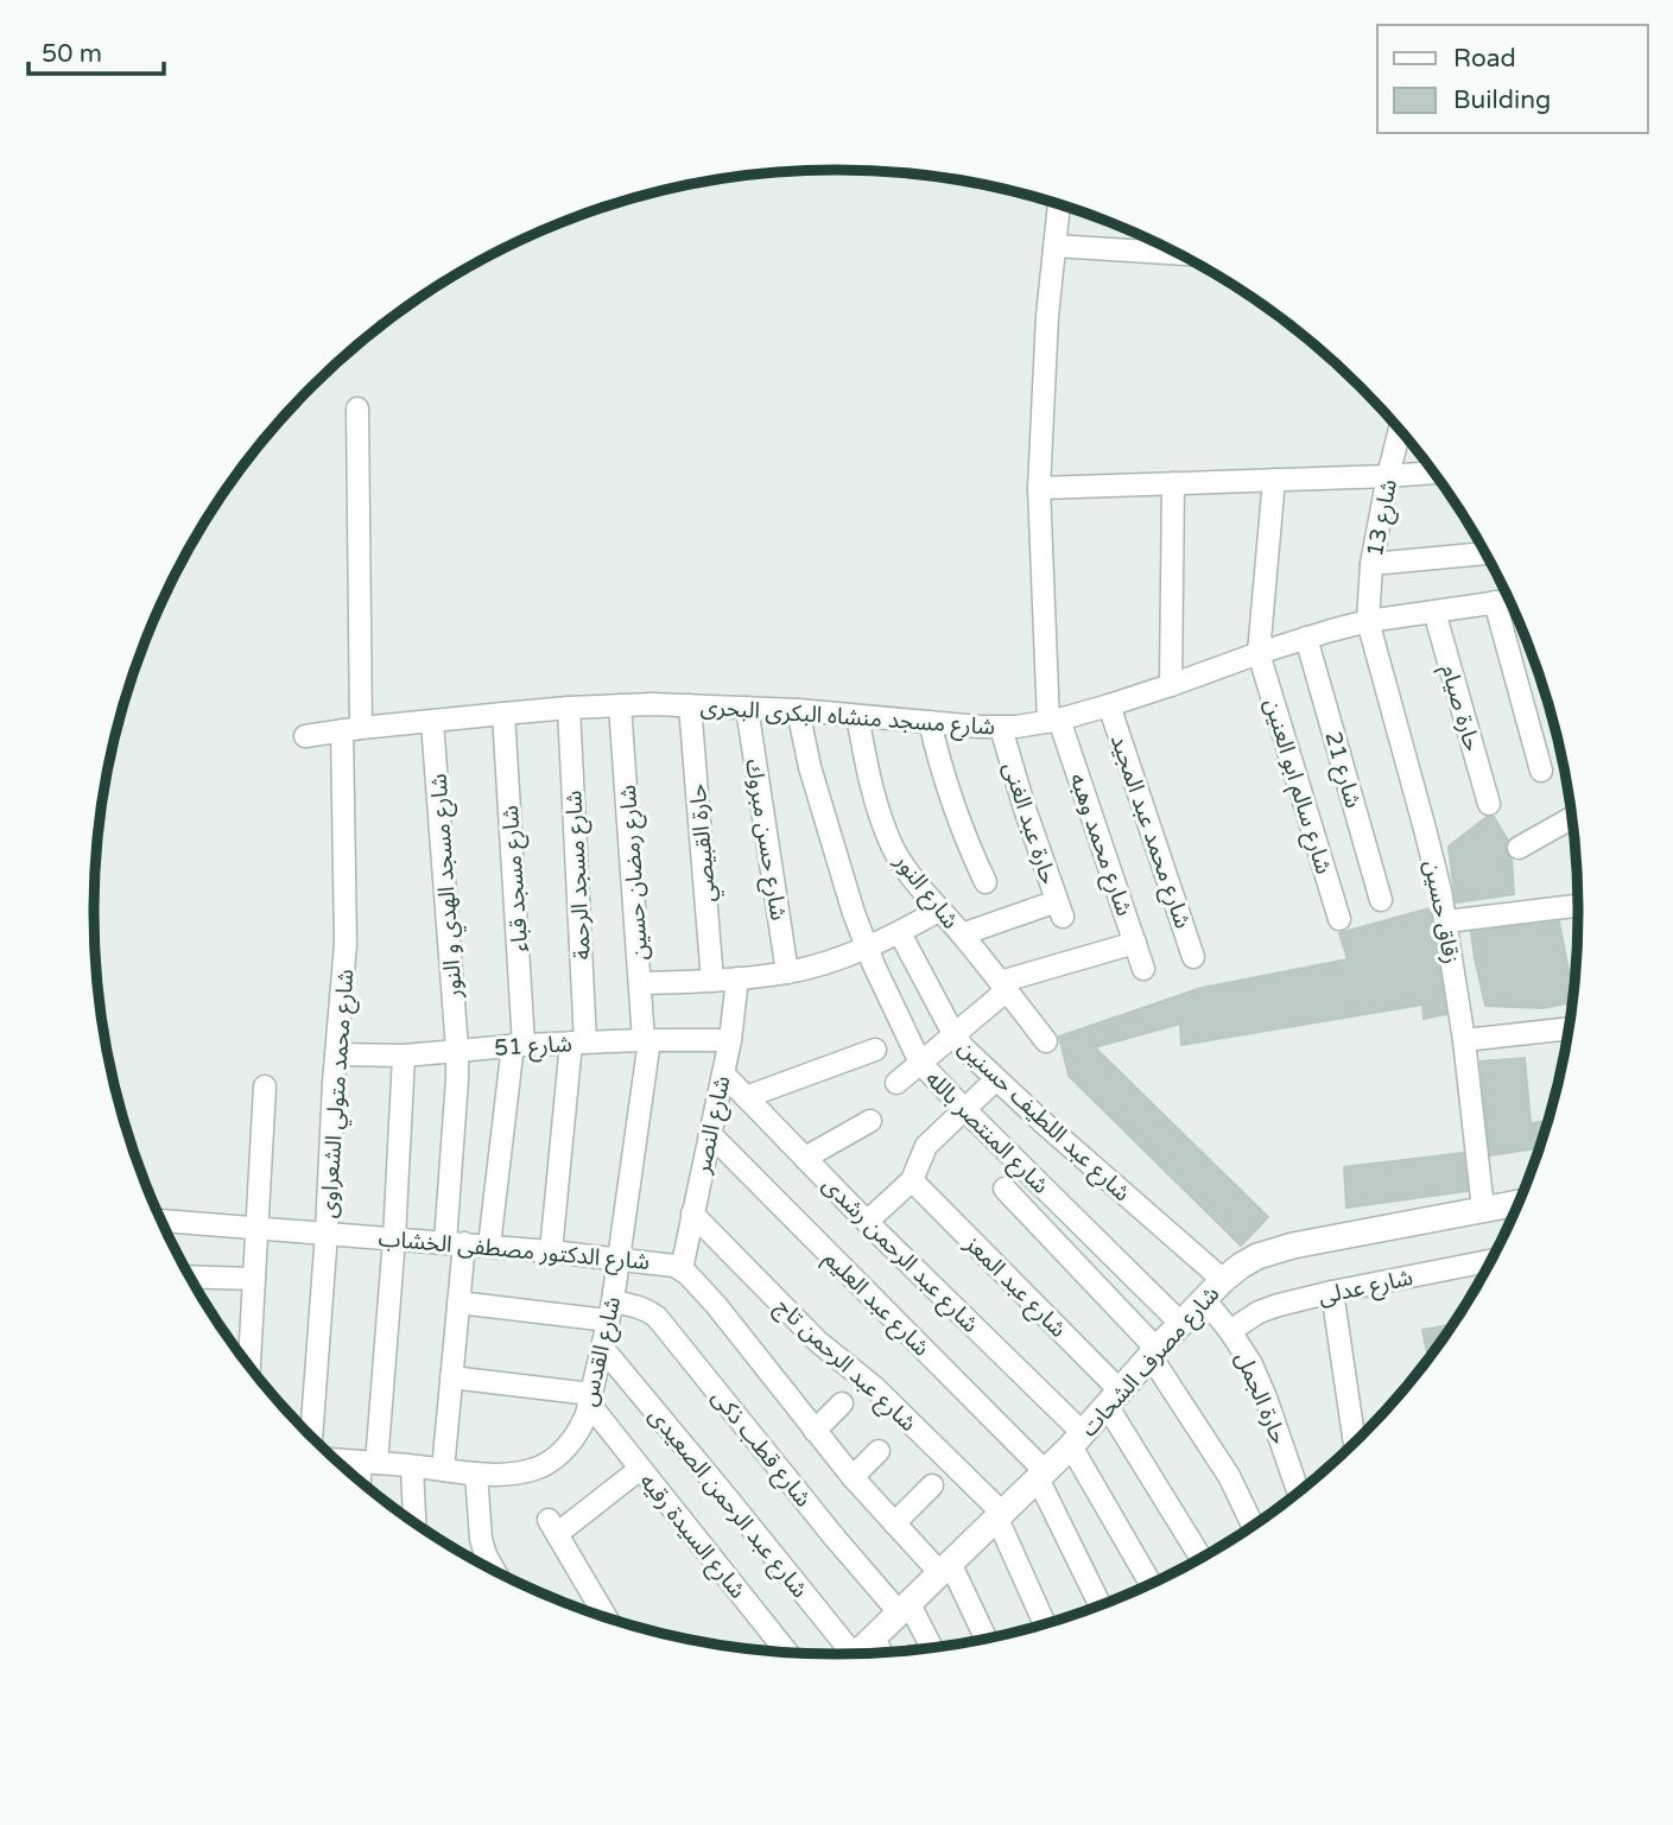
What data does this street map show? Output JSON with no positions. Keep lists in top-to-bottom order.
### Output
{
  "streets": {
    "street": [
      "شارع 13",
      "حارة صيام",
      "شارع مسجد منشاه البكرى البحرى",
      "شارع 21",
      "شارع سالم ابو العنين",
      "حارة عبد الغنى",
      "شارع محمد عبد المجيد",
      "شارع حسن مبروك",
      "حارة القبيصي",
      "شارع محمد وهبه",
      "شارع رمضان حسين",
      "شارع مسجد الرحمة",
      "شارع مسجد قباء",
      "شارع مسجد الهدي و النور",
      "شارع النور",
      "زقاق حسين",
      "شارع 51",
      "شارع محمد متولي الشعراوى",
      "شارع عبد اللطيف حسنين",
      "شارع النصر",
      "شارع المنتصر بالله",
      "شارع الدكتور مصطفى الخشاب",
      "شارع عبد الرحمن رشدى",
      "شارع عبد المعز",
      "شارع عدلى",
      "شارع عبد العليم",
      "شارع القدس",
      "شارع مصرف الشحات",
      "شارع عبد الرحمن تاج",
      "حارة الجمل",
      "شارع قطب ذكى",
      "شارع عبد الرحمن الصعيدى",
      "شارع السيدة رقيه"
    ]
  },
  "crossings": [
    ["شارع 13", "شارع مسجد منشاه البكرى البحرى"],
    ["شارع 13", "زقاق حسين"],
    ["حارة صيام", "شارع مسجد منشاه البكرى البحرى"],
    ["شارع مسجد منشاه البكرى البحرى", "شارع 21"],
    ["شارع مسجد منشاه البكرى البحرى", "شارع سالم ابو العنين"],
    ["شارع مسجد منشاه البكرى البحرى", "حارة عبد الغنى"],
    ["شارع مسجد منشاه البكرى البحرى", "شارع محمد عبد المجيد"],
    ["شارع مسجد منشاه البكرى البحرى", "شارع حسن مبروك"],
    ["شارع مسجد منشاه البكرى البحرى", "حارة القبيصي"],
    ["شارع مسجد منشاه البكرى البحرى", "شارع محمد وهبه"],
    ["شارع مسجد منشاه البكرى البحرى", "شارع رمضان حسين"],
    ["شارع مسجد منشاه البكرى البحرى", "شارع مسجد الرحمة"],
    ["شارع مسجد منشاه البكرى البحرى", "شارع مسجد قباء"],
    ["شارع مسجد منشاه البكرى البحرى", "شارع مسجد الهدي و النور"],
    ["شارع مسجد منشاه البكرى البحرى", "شارع النور"],
    ["شارع مسجد منشاه البكرى البحرى", "زقاق حسين"],
    ["شارع مسجد منشاه البكرى البحرى", "شارع محمد متولي الشعراوى"],
    ["شارع مسجد منشاه البكرى البحرى", "شارع المنتصر بالله"],
    ["حارة عبد الغنى", "شارع النور"],
    ["شارع رمضان حسين", "شارع 51"],
    ["شارع رمضان حسين", "شارع القدس"],
    ["شارع مسجد الرحمة", "شارع 51"],
    ["شارع مسجد الرحمة", "شارع الدكتور مصطفى الخشاب"],
    ["شارع مسجد قباء", "شارع 51"],
    ["شارع مسجد قباء", "شارع الدكتور مصطفى الخشاب"],
    ["شارع مسجد الهدي و النور", "شارع 51"],
    ["شارع مسجد الهدي و النور", "شارع الدكتور مصطفى الخشاب"],
    ["شارع مسجد الهدي و النور", "شارع القدس"],
    ["شارع مسجد الهدي و النور", "شارع قطب ذكى"],
    ["زقاق حسين", "شارع مصرف الشحات"],
    ["شارع 51", "شارع محمد متولي الشعراوى"],
    ["شارع 51", "شارع النصر"],
    ["شارع 51", "شارع القدس"],
    ["شارع محمد متولي الشعراوى", "شارع الدكتور مصطفى الخشاب"],
    ["شارع عبد اللطيف حسنين", "شارع مصرف الشحات"],
    ["شارع النصر", "شارع الدكتور مصطفى الخشاب"],
    ["شارع النصر", "شارع عبد الرحمن رشدى"],
    ["شارع النصر", "شارع عبد العليم"],
    ["شارع النصر", "شارع عبد الرحمن تاج"],
    ["شارع المنتصر بالله", "شارع مصرف الشحات"],
    ["شارع الدكتور مصطفى الخشاب", "شارع القدس"],
    ["شارع الدكتور مصطفى الخشاب", "شارع مصرف الشحات"],
    ["شارع عبد الرحمن رشدى", "شارع مصرف الشحات"],
    ["شارع عبد المعز", "شارع مصرف الشحات"],
    ["شارع عدلى", "حارة الجمل"],
    ["شارع عبد العليم", "شارع مصرف الشحات"],
    ["شارع القدس", "شارع قطب ذكى"],
    ["شارع القدس", "شارع عبد الرحمن الصعيدى"],
    ["شارع القدس", "شارع السيدة رقيه"],
    ["شارع مصرف الشحات", "شارع عبد الرحمن تاج"],
    ["شارع مصرف الشحات", "حارة الجمل"],
    ["شارع مصرف الشحات", "شارع قطب ذكى"]
  ],
  "legend": ["Road", "Building"],
  "scale_bar": "50 m"
}
